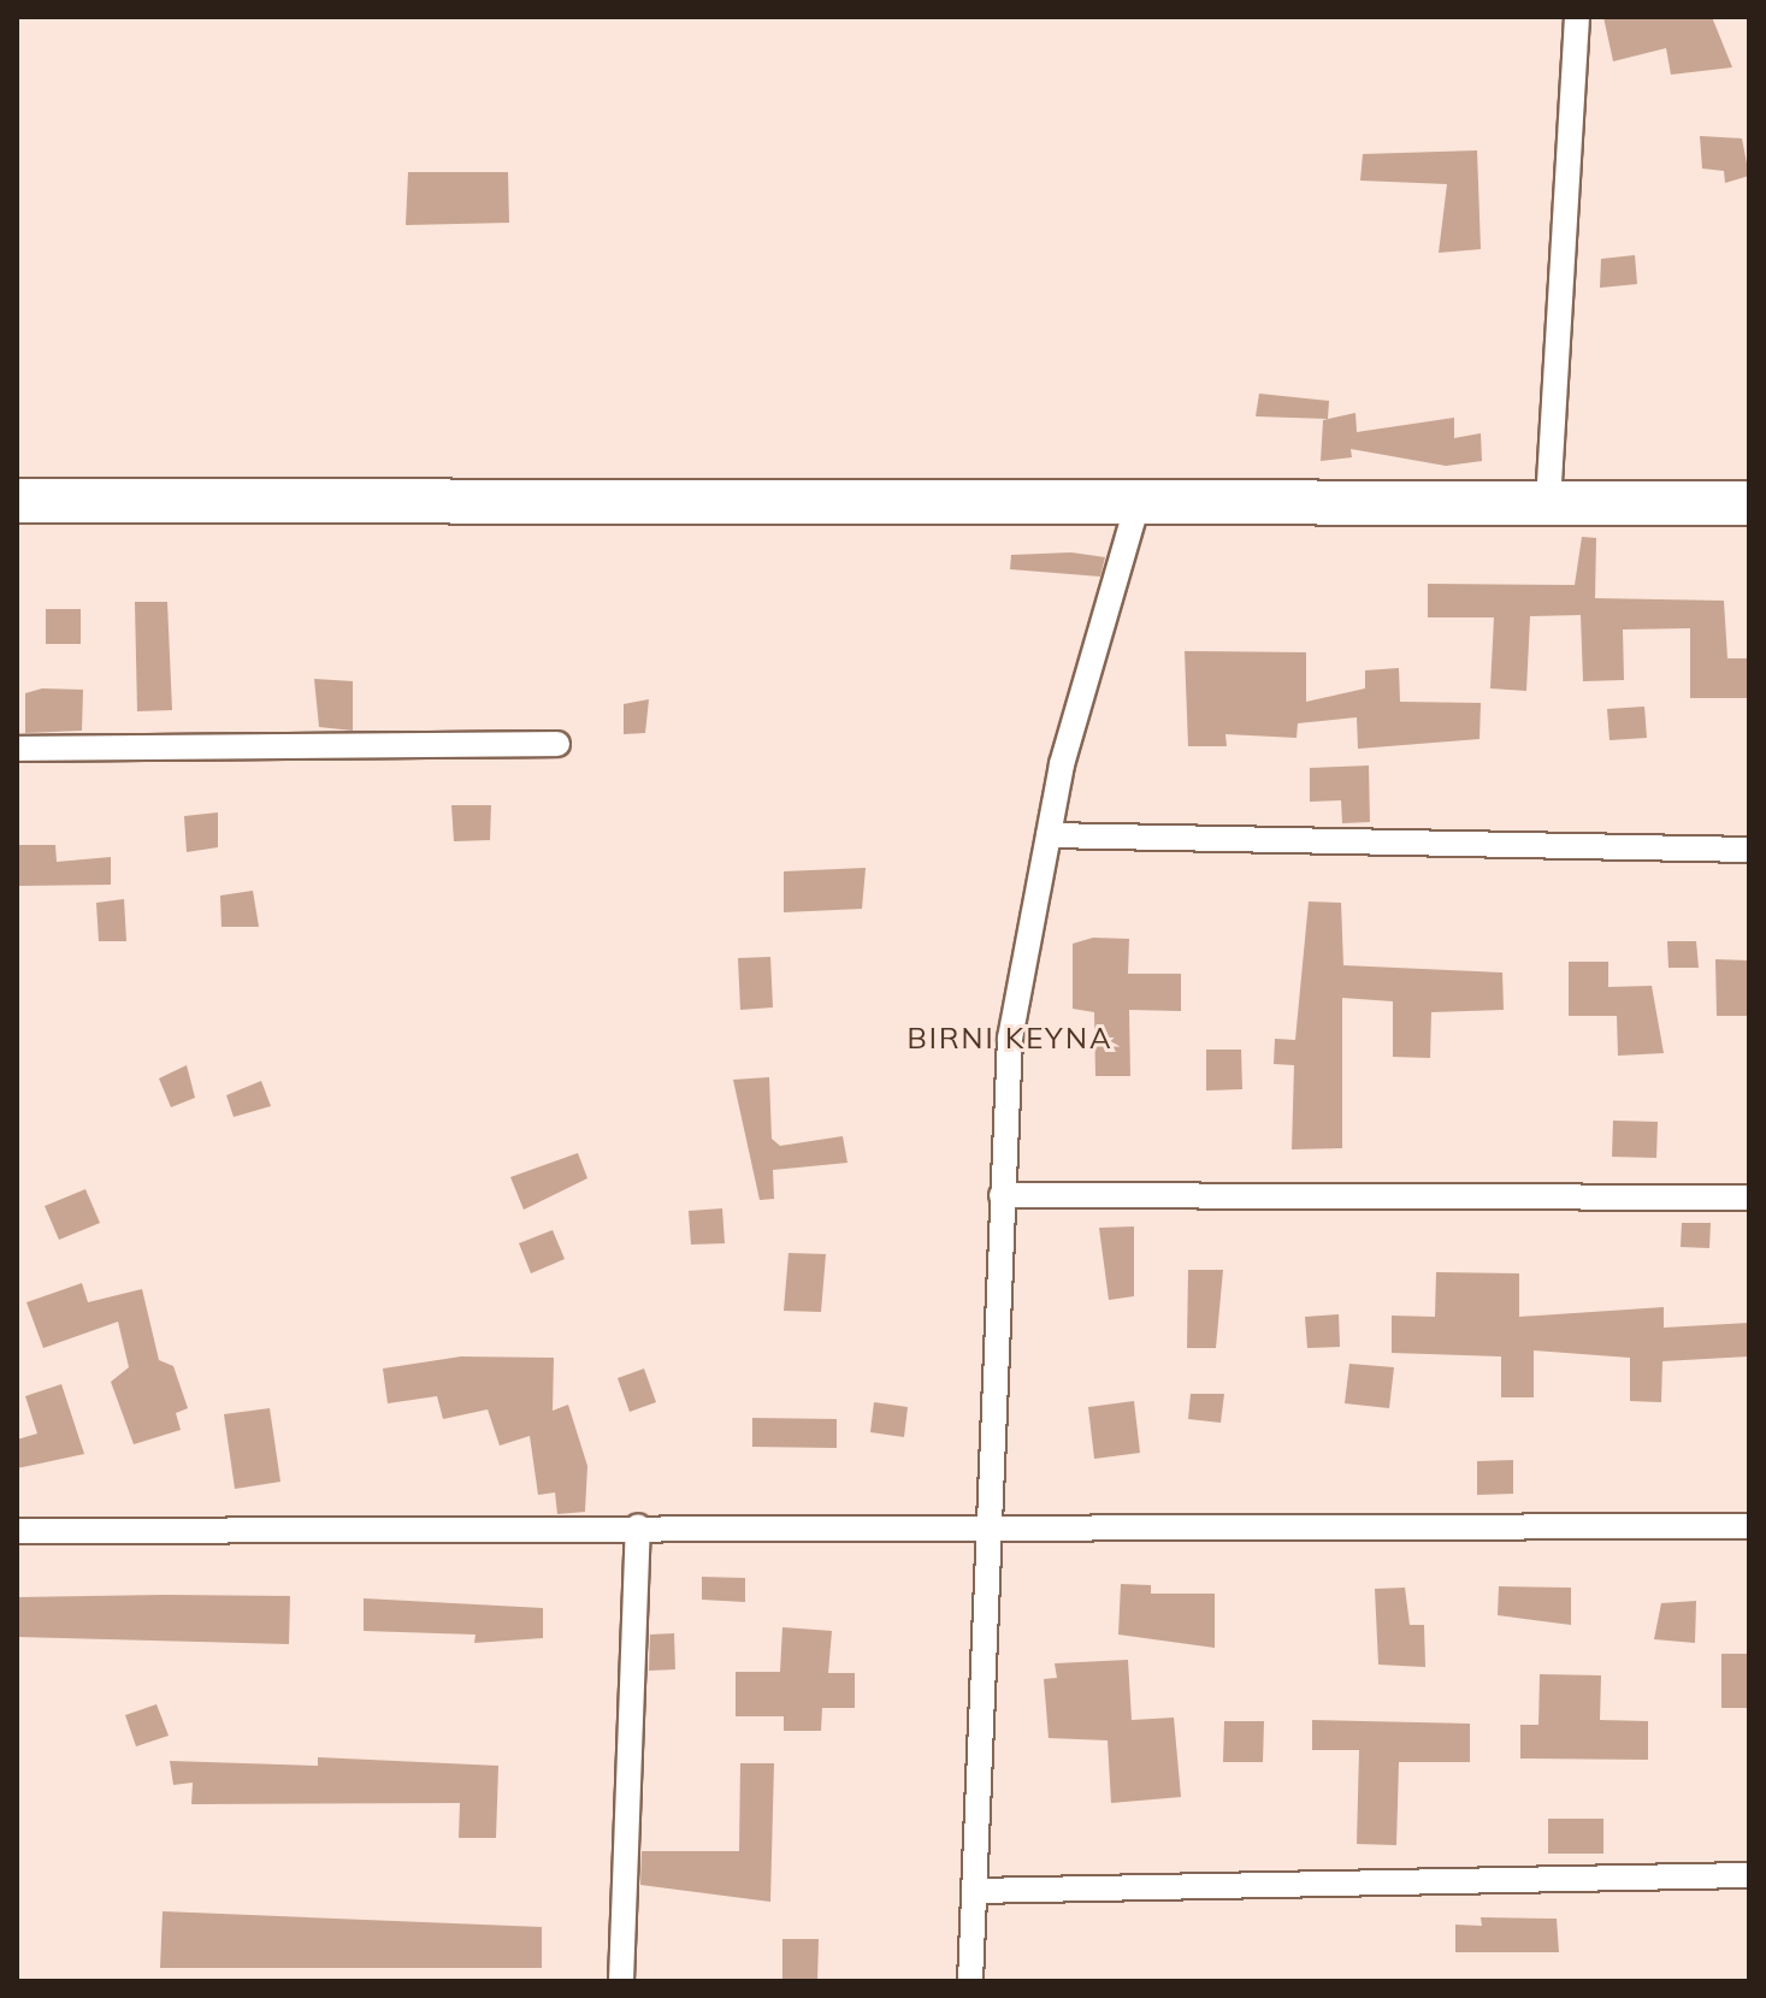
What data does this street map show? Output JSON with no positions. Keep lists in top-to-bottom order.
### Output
{
  "districts": ["BIRNI KEYNA"]
}
